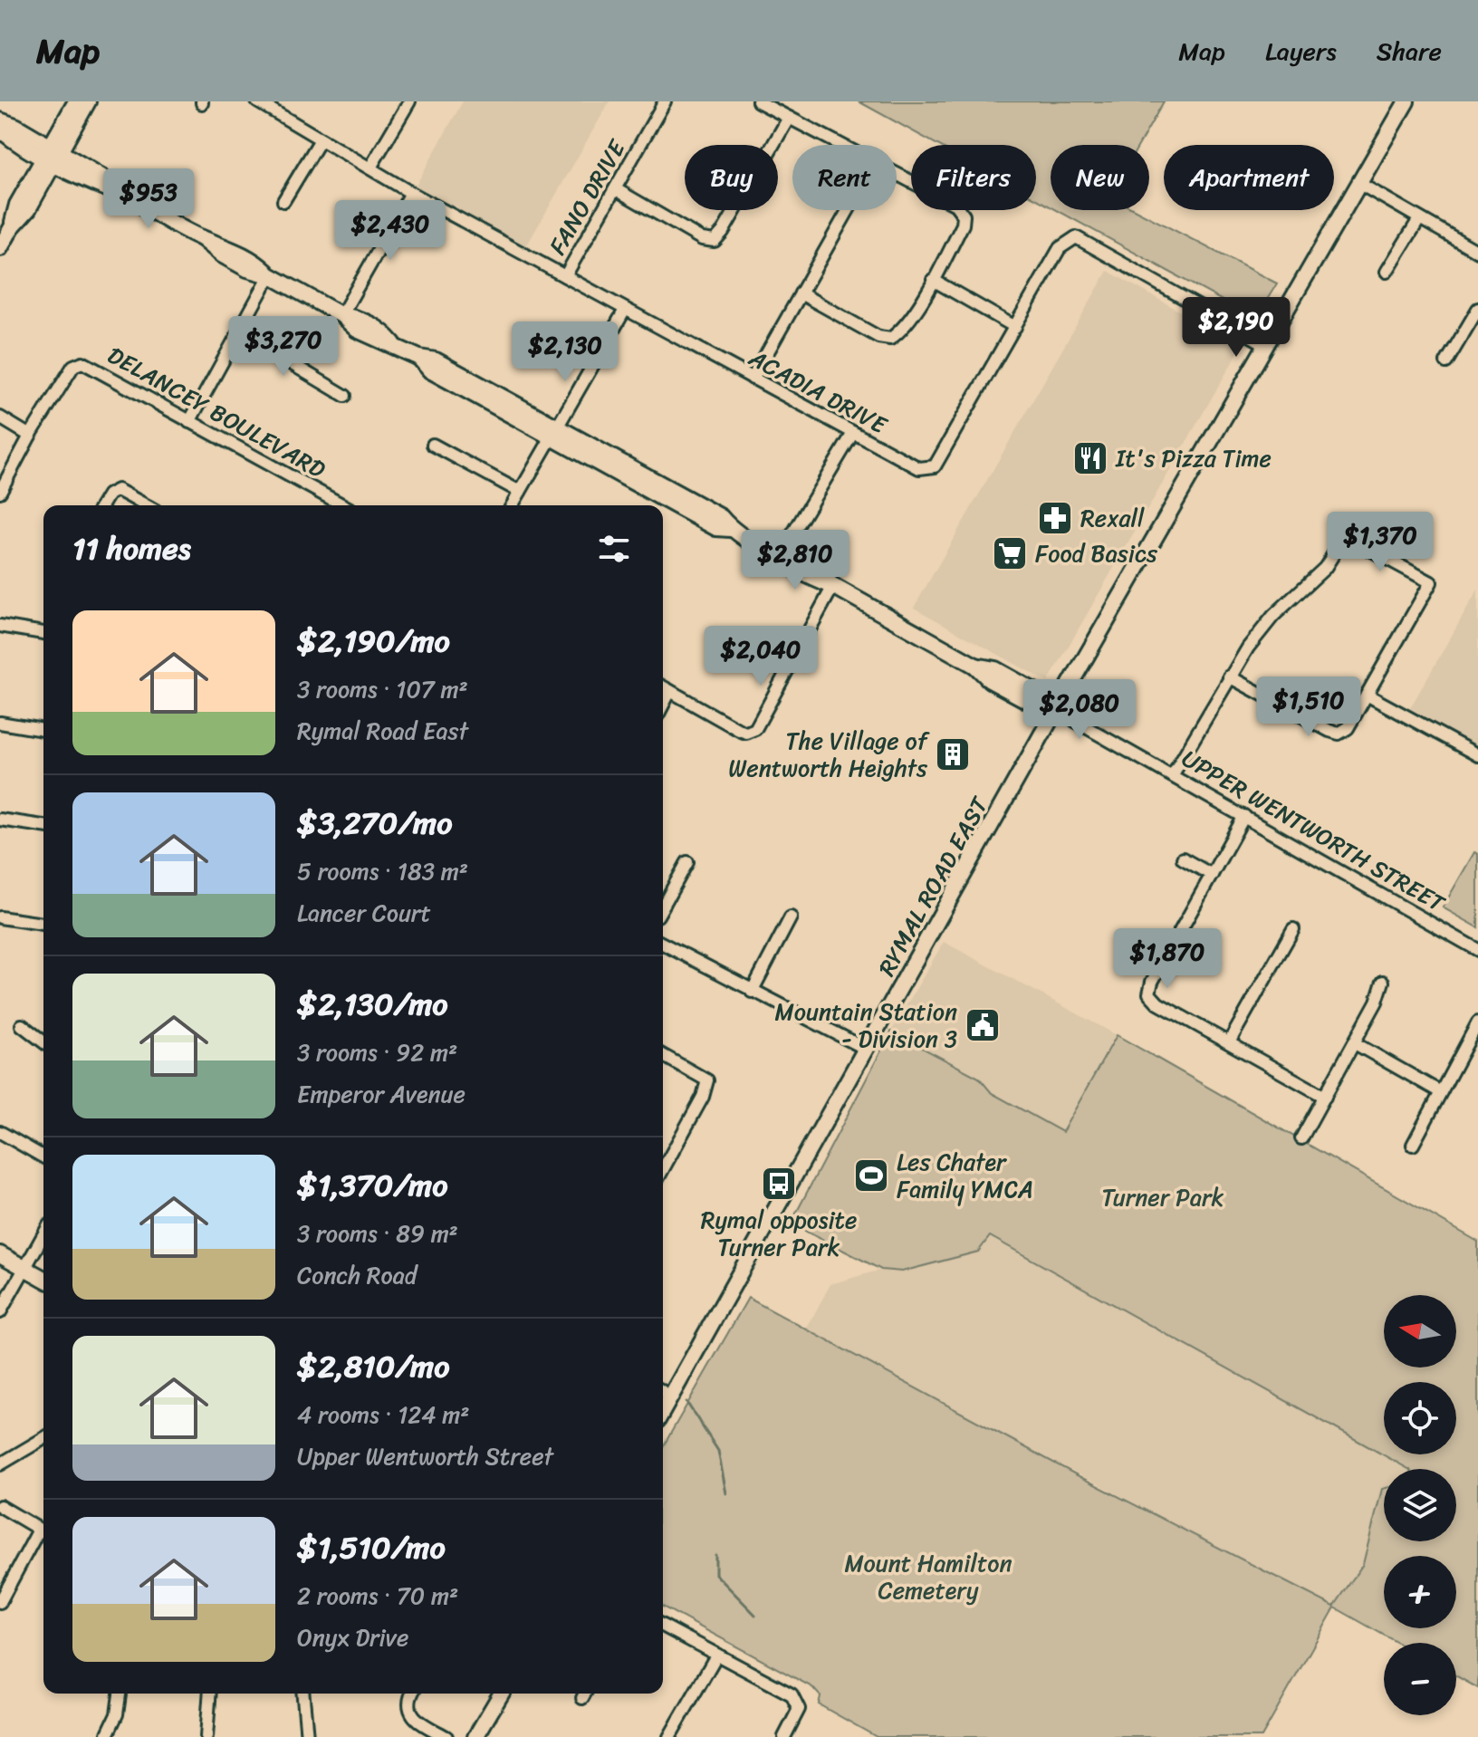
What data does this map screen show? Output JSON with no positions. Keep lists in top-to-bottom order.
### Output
{
  "streets": {
    "main road": ["UPPER WENTWORTH STREET", "RYMAL ROAD EAST"],
    "street": ["FANO DRIVE", "ACADIA DRIVE", "DELANCEY BOULEVARD"]
  },
  "crossings": [
    ["FANO DRIVE", "ACADIA DRIVE"],
    ["ACADIA DRIVE", "RYMAL ROAD EAST"],
    ["UPPER WENTWORTH STREET", "RYMAL ROAD EAST"]
  ],
  "parks": ["Turner Park", "Mount Hamilton Cemetery"],
  "places": {
    "restaurant": ["It's Pizza Time"],
    "pharmacy": ["Rexall"],
    "supermarket": ["Food Basics"],
    "building": ["The Village of Wentworth Heights"],
    "public building": ["Mountain Station - Division 3"],
    "sports": ["Les Chater Family YMCA"],
    "bus stop": ["Rymal opposite Turner Park"]
  },
  "north": "left",
  "page": {
    "header": "Map",
    "nav": ["Map", "Layers", "Share"],
    "chip": [
      "Buy",
      "Rent",
      "Filters",
      "New",
      "Apartment"
    ],
    "price": [
      "$953",
      "$2,430",
      "$2,190",
      "$3,270",
      "$2,130",
      "$1,370",
      "$2,810",
      "$2,040",
      "$1,510",
      "$2,080",
      "$1,870"
    ],
    "heading": "11 homes",
    "list": [
      {
        "name": "$2,190/mo",
        "note": "3 rooms · 107 m² · Rymal Road East"
      },
      {
        "name": "$3,270/mo",
        "note": "5 rooms · 183 m² · Lancer Court"
      },
      {
        "name": "$2,130/mo",
        "note": "3 rooms · 92 m² · Emperor Avenue"
      },
      {
        "name": "$1,370/mo",
        "note": "3 rooms · 89 m² · Conch Road"
      },
      {
        "name": "$2,810/mo",
        "note": "4 rooms · 124 m² · Upper Wentworth Street"
      },
      {
        "name": "$1,510/mo",
        "note": "2 rooms · 70 m² · Onyx Drive"
      }
    ],
    "map_buttons": ["+", "−"]
  }
}
